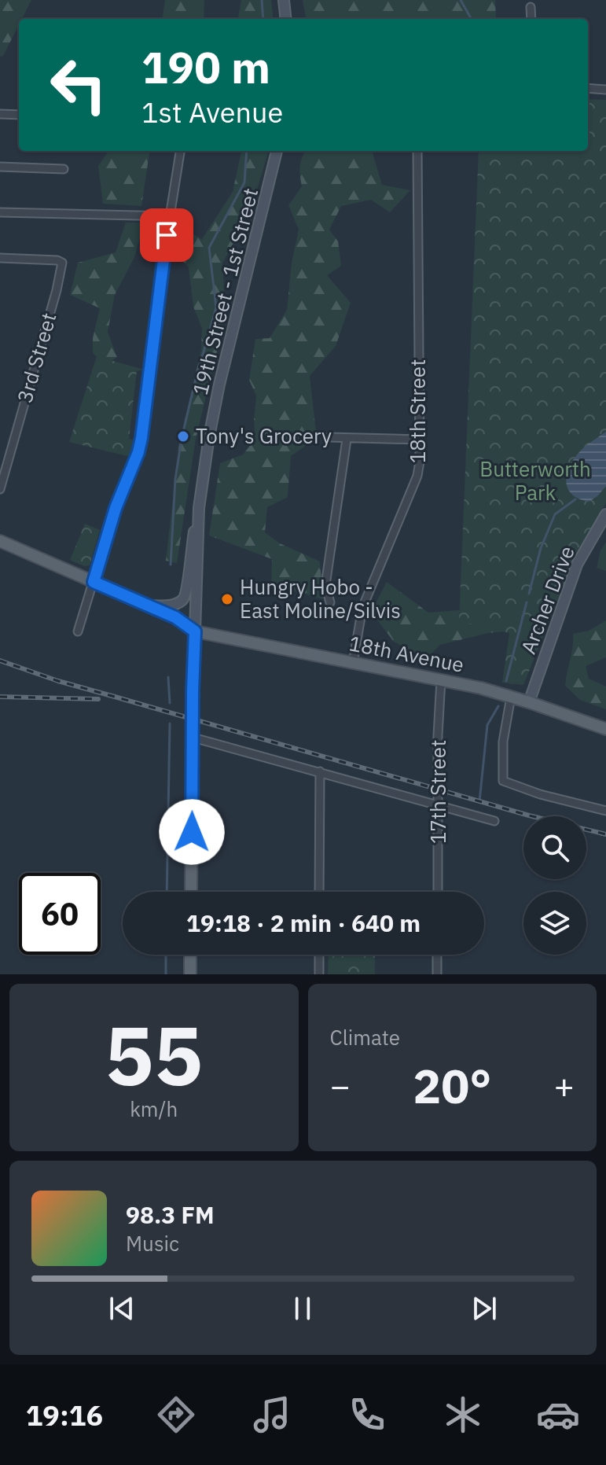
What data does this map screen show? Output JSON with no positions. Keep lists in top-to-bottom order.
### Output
{
  "streets": {
    "main road": ["19th Street - 1st Street", "Archer Drive", "18th Avenue"],
    "street": ["3rd Street", "18th Street", "17th Street"]
  },
  "crossings": [
    ["19th Street - 1st Street", "18th Avenue"],
    ["18th Street", "18th Avenue"],
    ["Archer Drive", "18th Avenue"],
    ["18th Avenue", "17th Street"]
  ],
  "parks": ["Butterworth Park"],
  "places": ["Tony's Grocery", "Hungry Hobo - East Moline/Silvis"],
  "page": {
    "turn": ["190 m", "1st Avenue"],
    "limit": "60",
    "trip": "19:18 · 2 min · 640 m",
    "tile": [
      ["55", "km/h"],
      "Climate"
    ],
    "heat": ["−", "20°", "+"],
    "song": ["98.3 FM", "Music"],
    "tabs": "19:16"
  }
}
